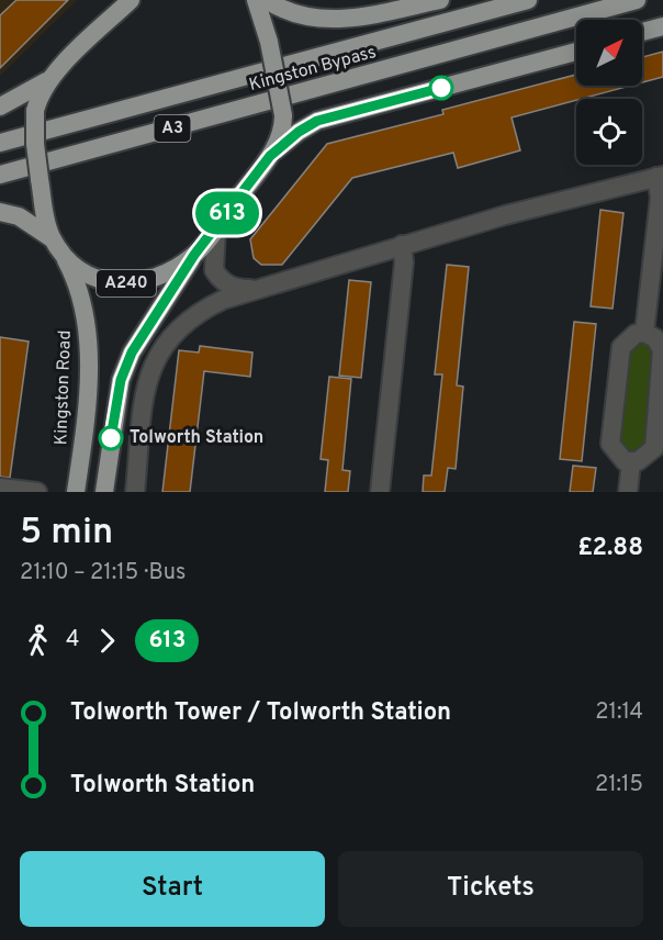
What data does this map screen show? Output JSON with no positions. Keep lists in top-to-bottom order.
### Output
{
  "streets": {
    "highway": [
      "Kingston Bypass",
      "A3",
      "A240",
      "Kingston Road"
    ]
  },
  "crossings": [
    ["A240", "Kingston Road"]
  ],
  "places": ["Tolworth Station"],
  "lines": ["bus line 613"],
  "north": "top right",
  "page": {
    "on_map": "613",
    "heading": ["5 min", "21:10 – 21:15 · Bus", "£2.88"],
    "legs": ["4", "613"],
    "list": [
      {
        "name": "Tolworth Tower / Tolworth Station",
        "value": "21:14"
      },
      {
        "name": "Tolworth Station",
        "value": "21:15"
      }
    ],
    "buttons": ["Start", "Tickets"]
  }
}
